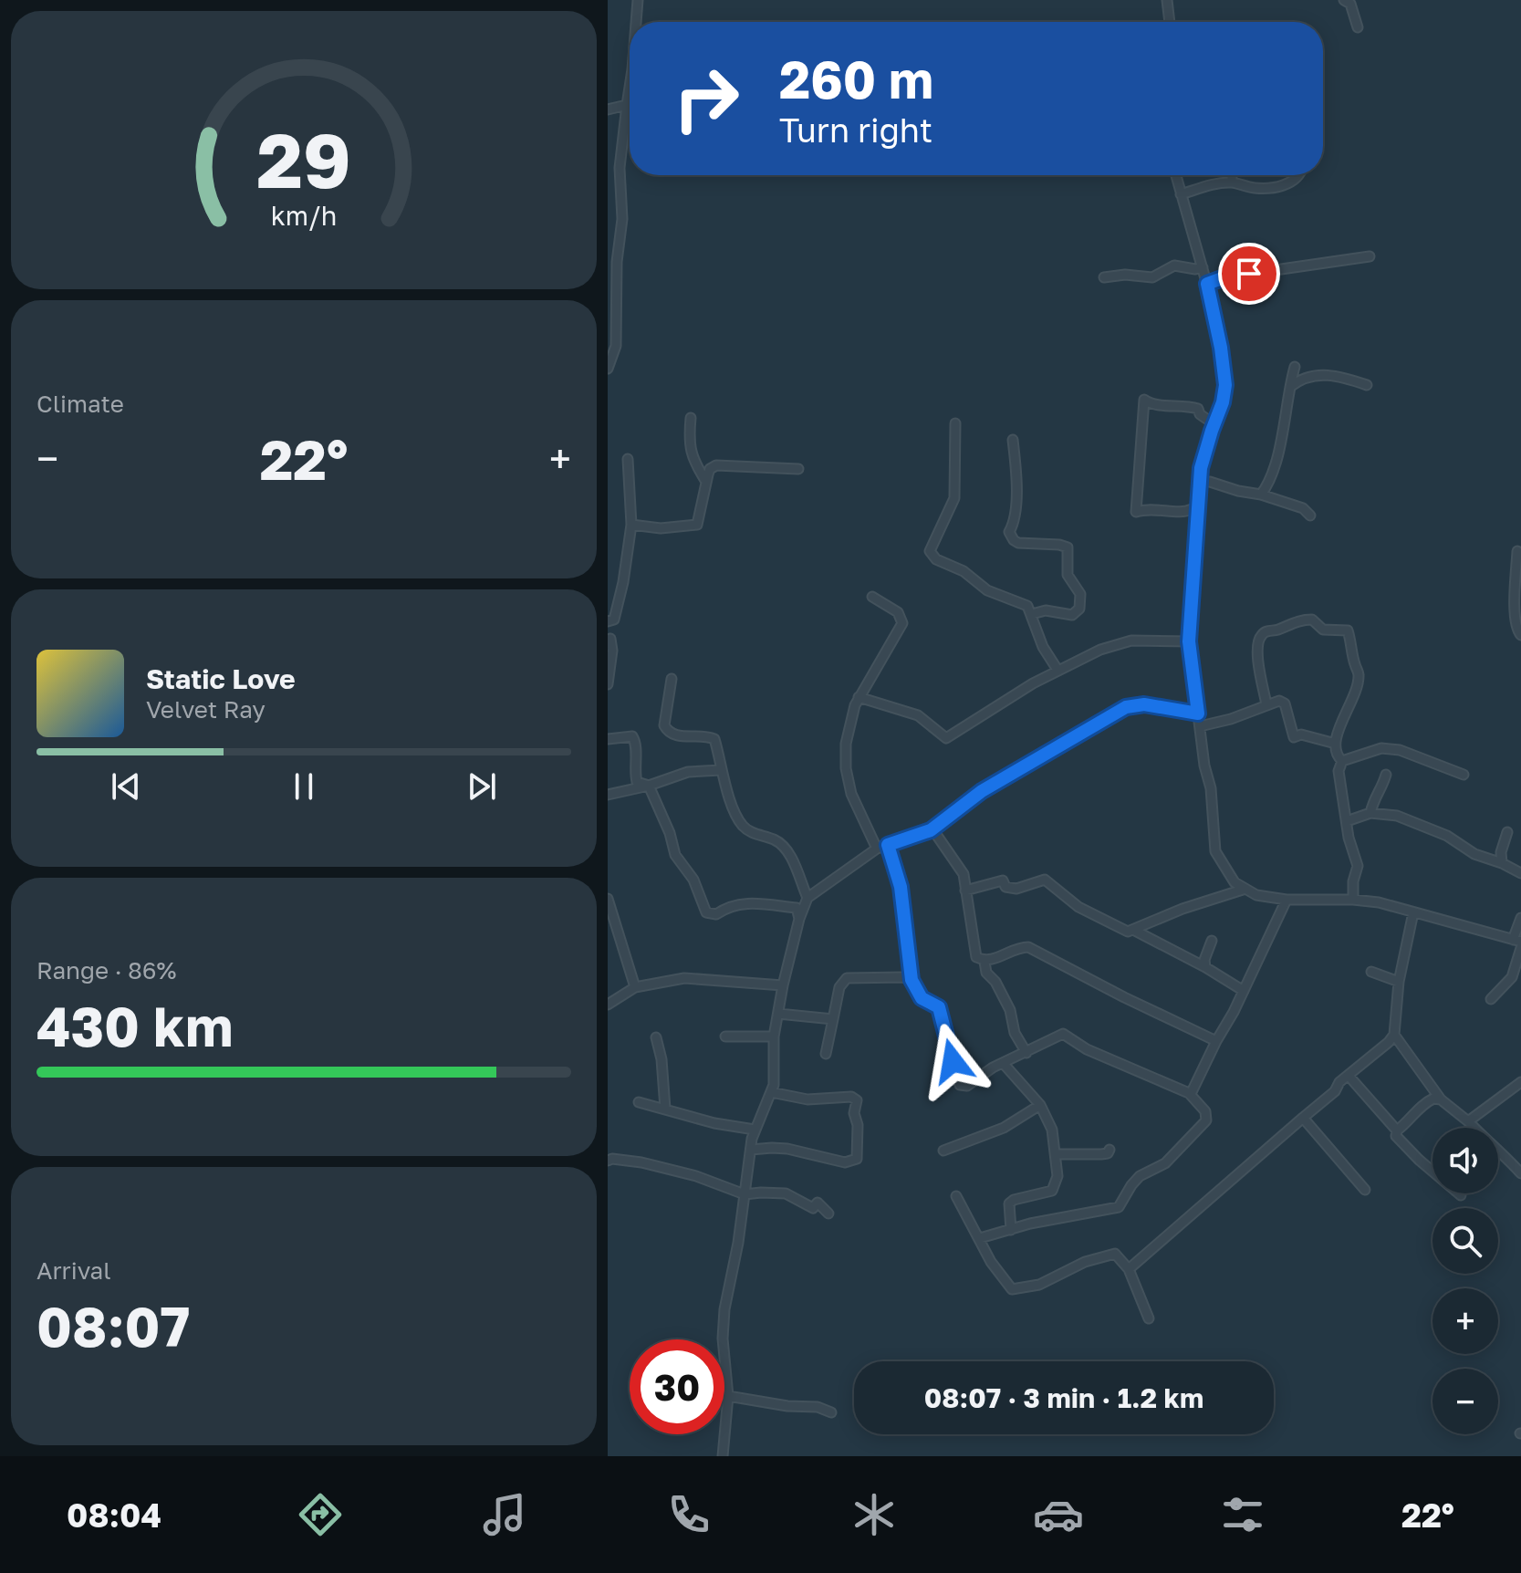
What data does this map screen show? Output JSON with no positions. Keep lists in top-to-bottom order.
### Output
{
  "page": {
    "turn": ["260 m", "Turn right"],
    "tile": [
      "Climate",
      ["Range · 86%", "430 km"],
      ["Arrival", "08:07"]
    ],
    "heat": ["−", "22°", "+"],
    "song": ["Static Love", "Velvet Ray"],
    "map_buttons": ["+", "−"],
    "limit": "30",
    "trip": "08:07 · 3 min · 1.2 km",
    "tabs": ["08:04", "22°"],
    "gauge": ["29", "km/h"]
  }
}
